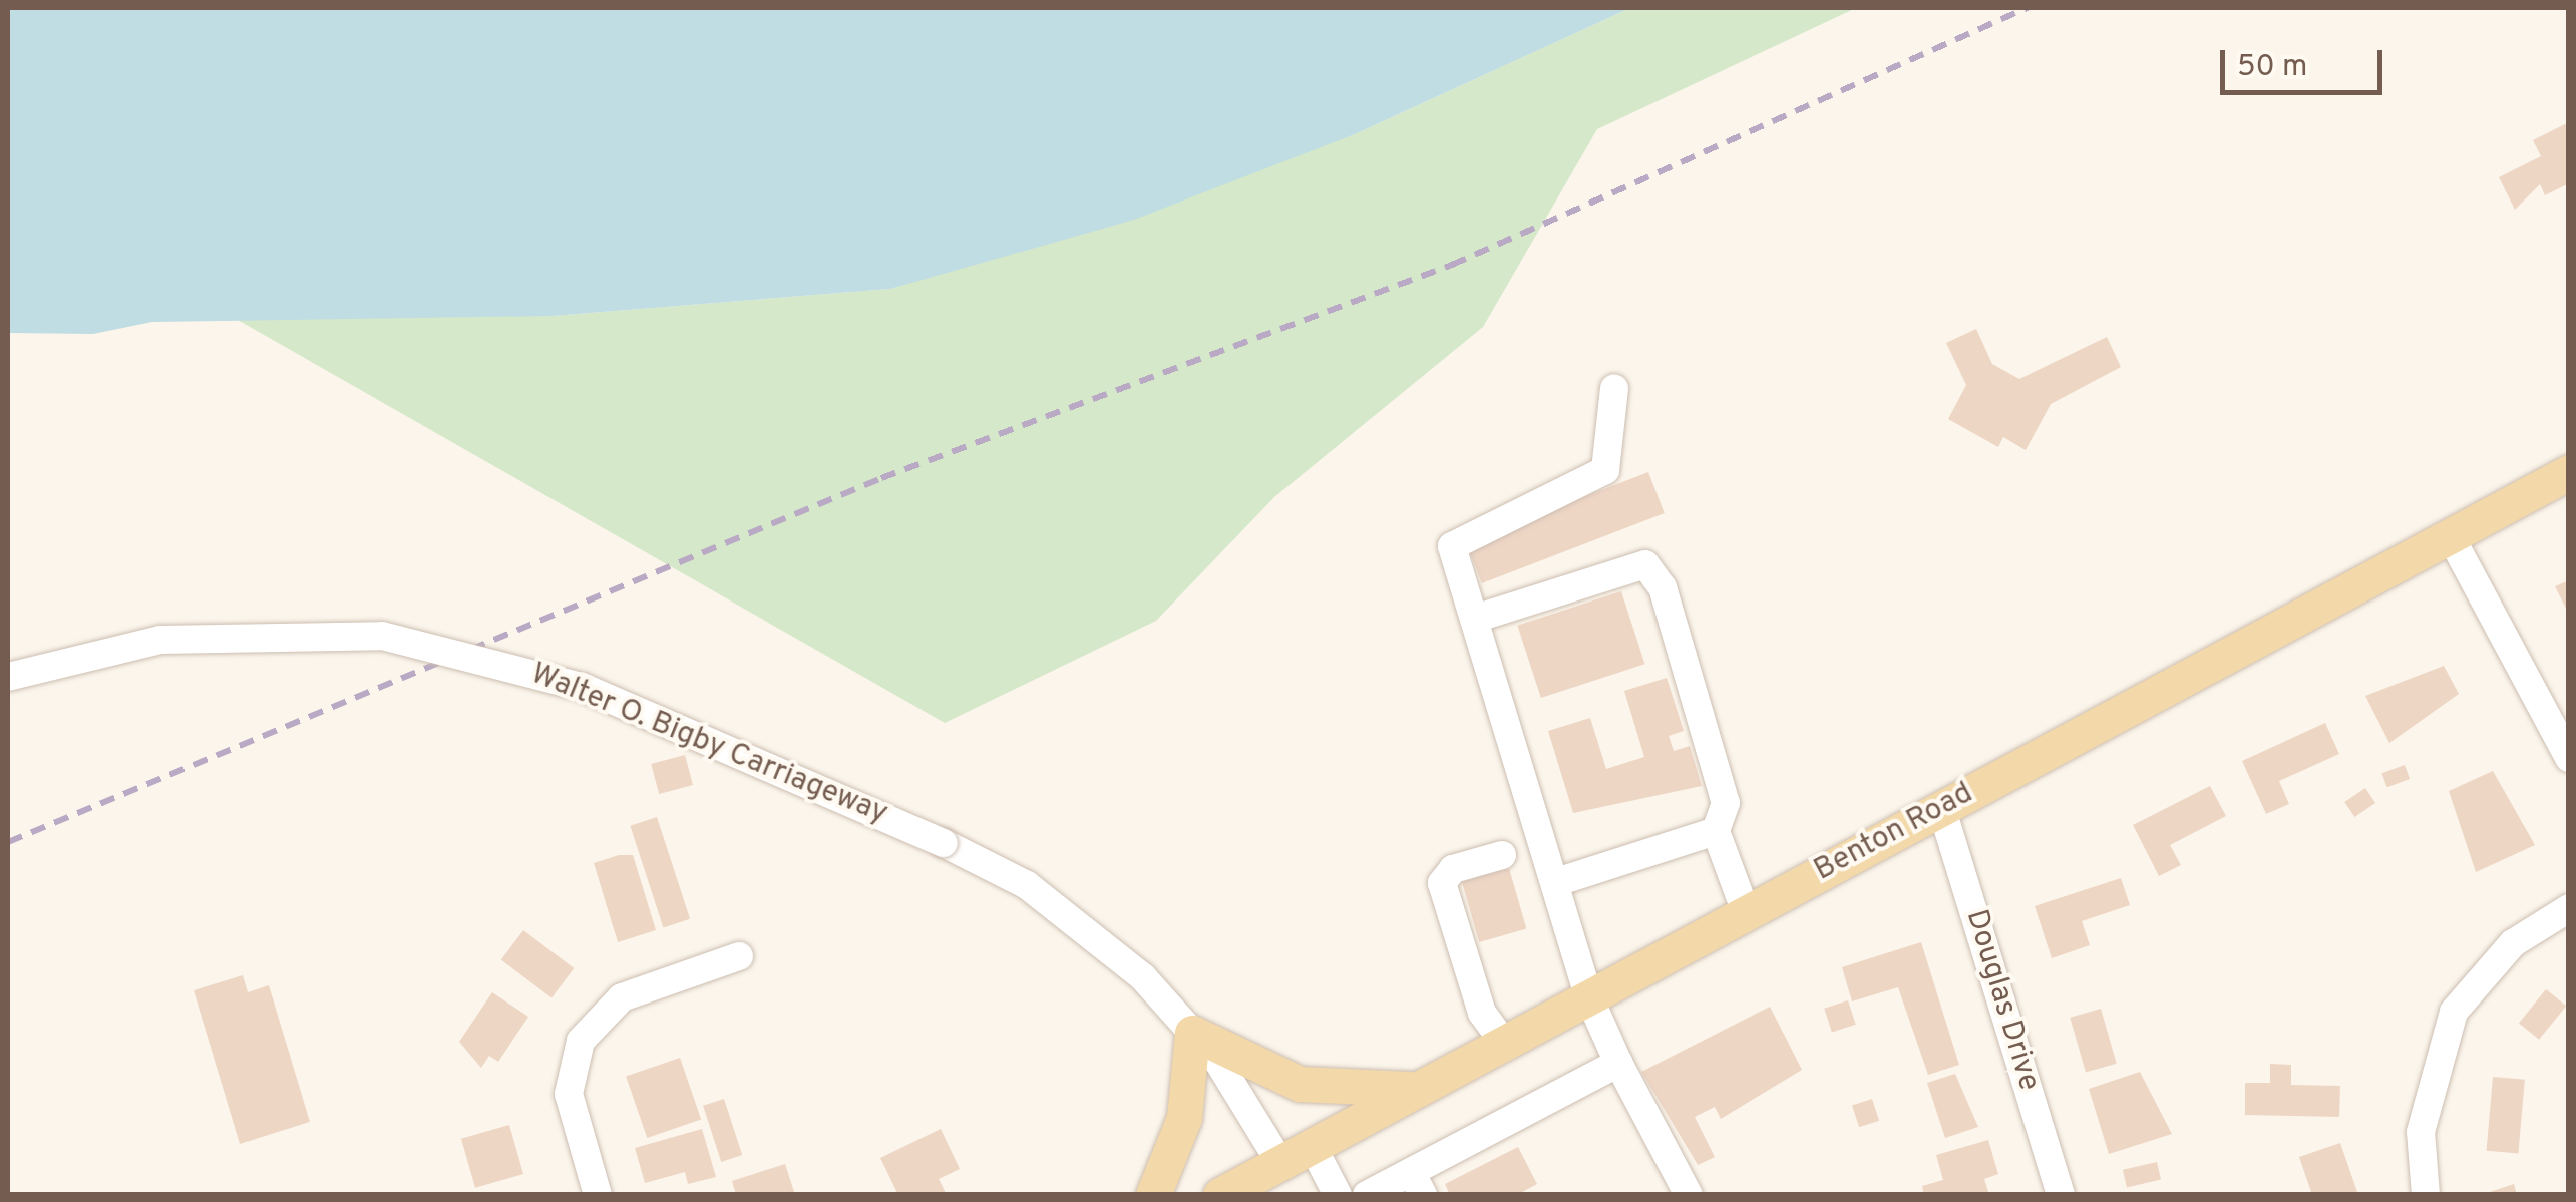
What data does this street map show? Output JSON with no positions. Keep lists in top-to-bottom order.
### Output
{
  "streets": {
    "main road": ["Benton Road"],
    "street": ["Walter O. Bigby Carriageway", "Douglas Drive"]
  },
  "crossings": [
    ["Walter O. Bigby Carriageway", "Benton Road"],
    ["Benton Road", "Douglas Drive"]
  ],
  "scale_bar": "50 m"
}
